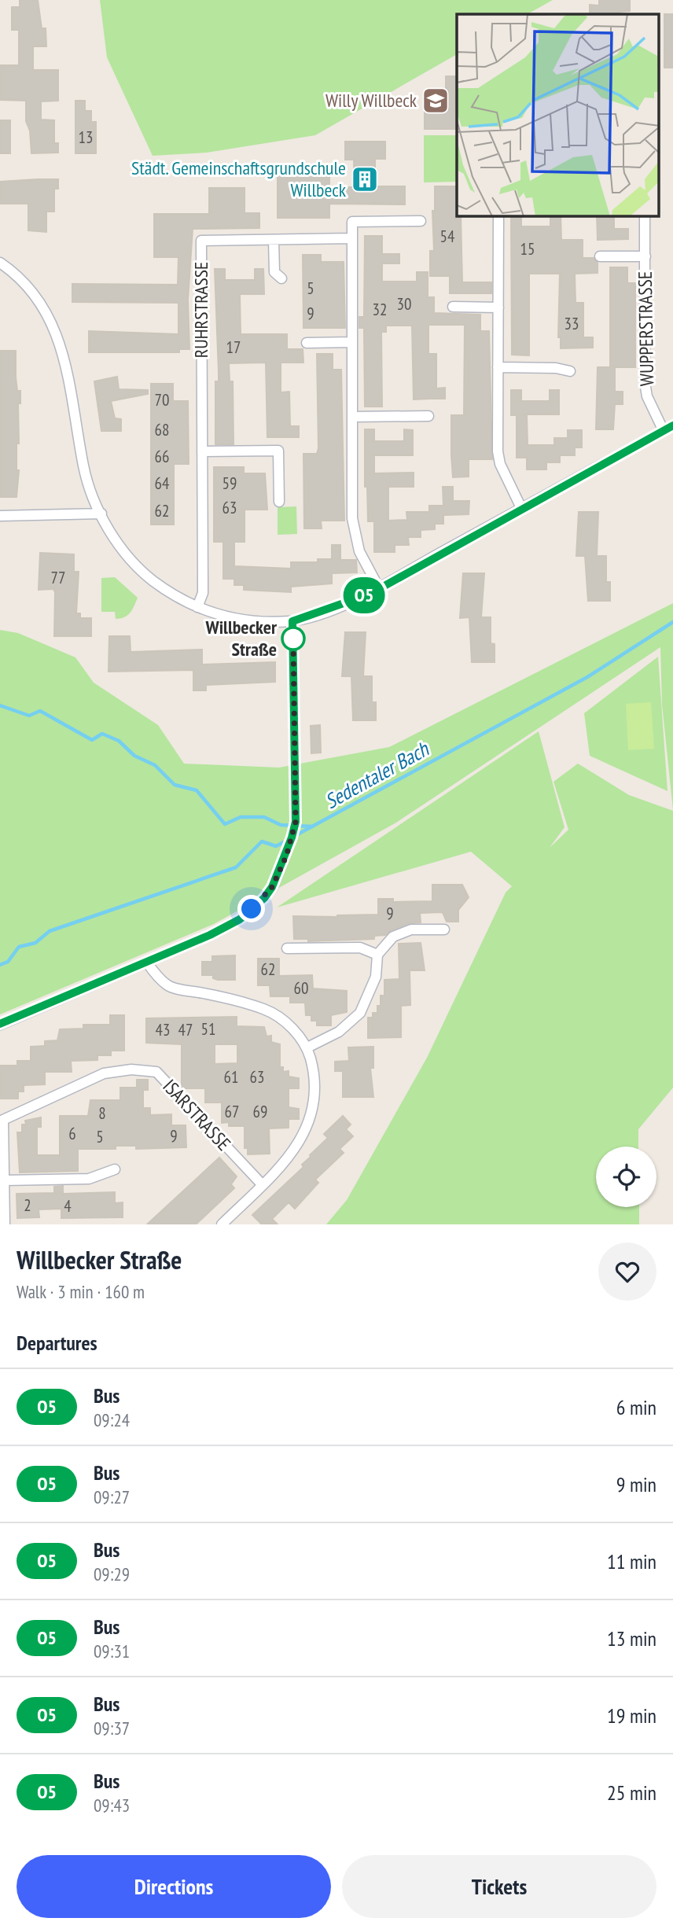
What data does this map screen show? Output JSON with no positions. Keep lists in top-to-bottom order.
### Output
{
  "streets": {
    "street": ["RUHRSTRASSE", "WUPPERSTRASSE", "ISARSTRASSE"]
  },
  "water": ["Sedentaler Bach"],
  "places": {
    "school or university": ["Willy Willbeck"],
    "building": ["Städt. Gemeinschaftsgrundschule Willbeck"],
    "other": ["Willbecker Straße"]
  },
  "lines": ["bus line O5"],
  "house_numbers": [
    "13",
    "54",
    "15",
    "5",
    "30",
    "32",
    "9",
    "33",
    "17",
    "70",
    "68",
    "66",
    "64",
    "59",
    "63",
    "62",
    "77",
    "9",
    "62",
    "60",
    "51",
    "43",
    "47",
    "61",
    "63",
    "67",
    "69",
    "8",
    "6",
    "9",
    "5",
    "2",
    "4"
  ],
  "page": {
    "on_map": "O5",
    "heading": [
      ["Willbecker Straße", "Walk · 3 min · 160 m"],
      "Departures"
    ],
    "list": [
      {
        "mark": "O5",
        "name": "Bus",
        "note": "09:24",
        "value": "6 min"
      },
      {
        "mark": "O5",
        "name": "Bus",
        "note": "09:27",
        "value": "9 min"
      },
      {
        "mark": "O5",
        "name": "Bus",
        "note": "09:29",
        "value": "11 min"
      },
      {
        "mark": "O5",
        "name": "Bus",
        "note": "09:31",
        "value": "13 min"
      },
      {
        "mark": "O5",
        "name": "Bus",
        "note": "09:37",
        "value": "19 min"
      },
      {
        "mark": "O5",
        "name": "Bus",
        "note": "09:43",
        "value": "25 min"
      }
    ],
    "buttons": ["Directions", "Tickets"]
  }
}
